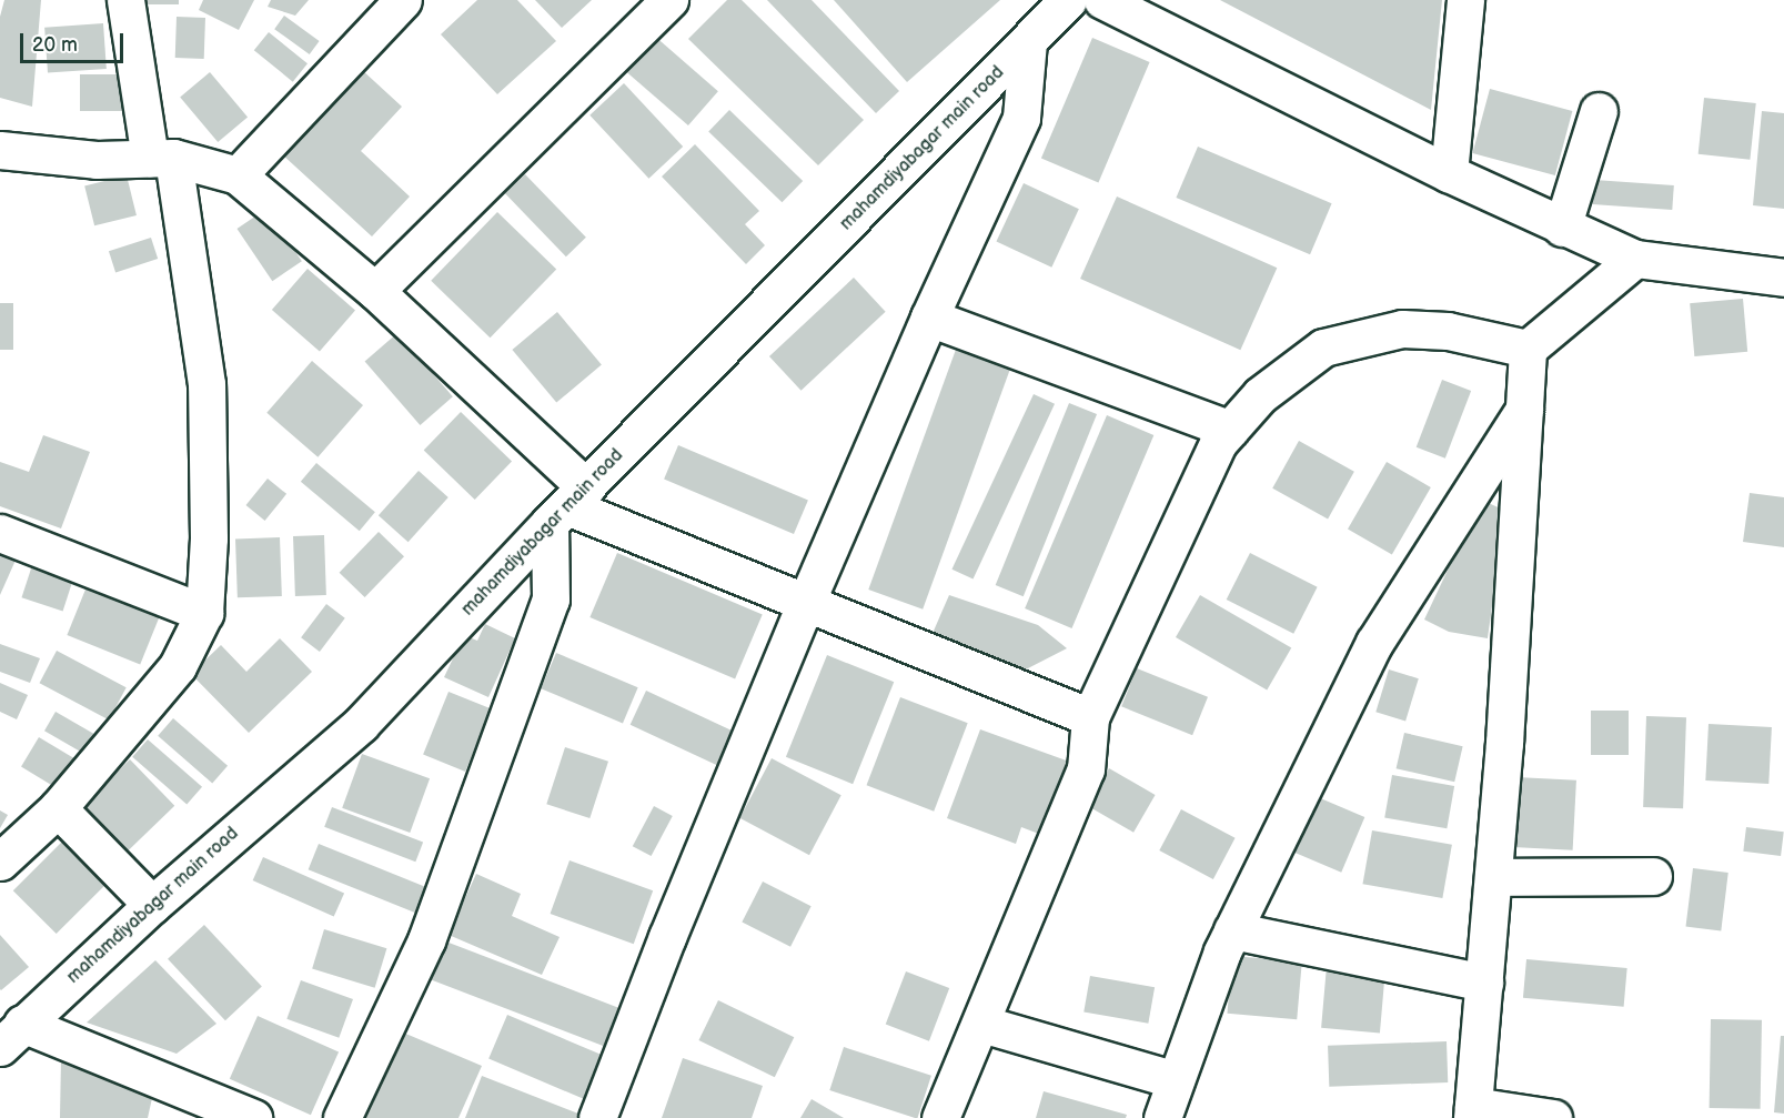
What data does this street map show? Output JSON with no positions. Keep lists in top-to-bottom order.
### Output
{
  "streets": {
    "street": ["mahamdiyabagar main road"]
  },
  "scale_bar": "20 m"
}
